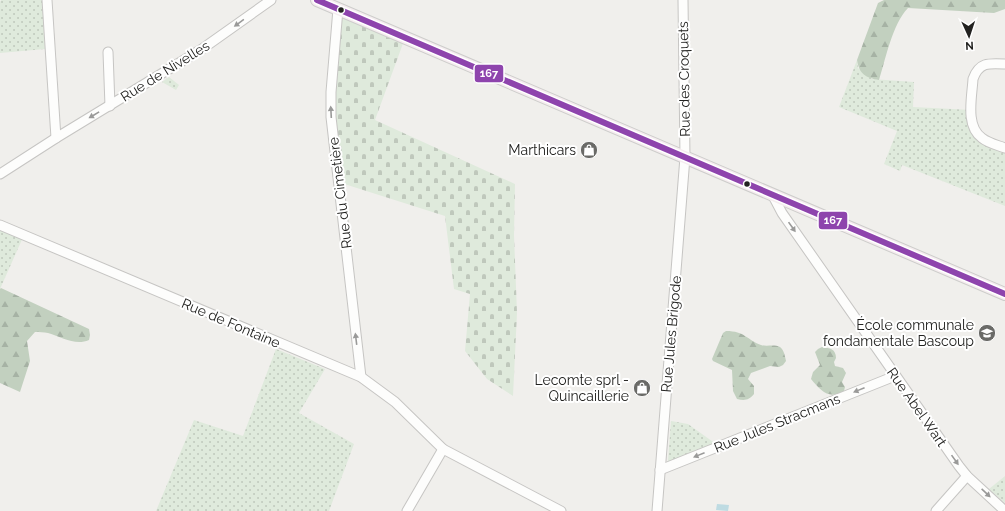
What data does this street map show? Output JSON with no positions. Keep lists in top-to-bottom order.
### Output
{
  "streets": {
    "street": [
      "Rue de Nivelles",
      "Rue des Croquets",
      "Rue du Cimetière",
      "Rue de Fontaine",
      "Rue Jules Brigode",
      "Rue Abel Wart",
      "Rue Jules Stracmans"
    ]
  },
  "crossings": [
    ["Rue des Croquets", "Rue Jules Brigode"],
    ["Rue du Cimetière", "Rue de Fontaine"],
    ["Rue Jules Brigode", "Rue Jules Stracmans"],
    ["Rue Abel Wart", "Rue Jules Stracmans"]
  ],
  "one_way": [
    "Rue de Nivelles",
    "Rue du Cimetière",
    "Rue Abel Wart",
    "Rue Jules Stracmans"
  ],
  "places": {
    "shop": ["Marthicars", "Lecomte sprl - Quincaillerie"],
    "school or university": ["École communale fondamentale Bascoup"]
  },
  "lines": ["transit line 167"],
  "north": "bottom"
}
